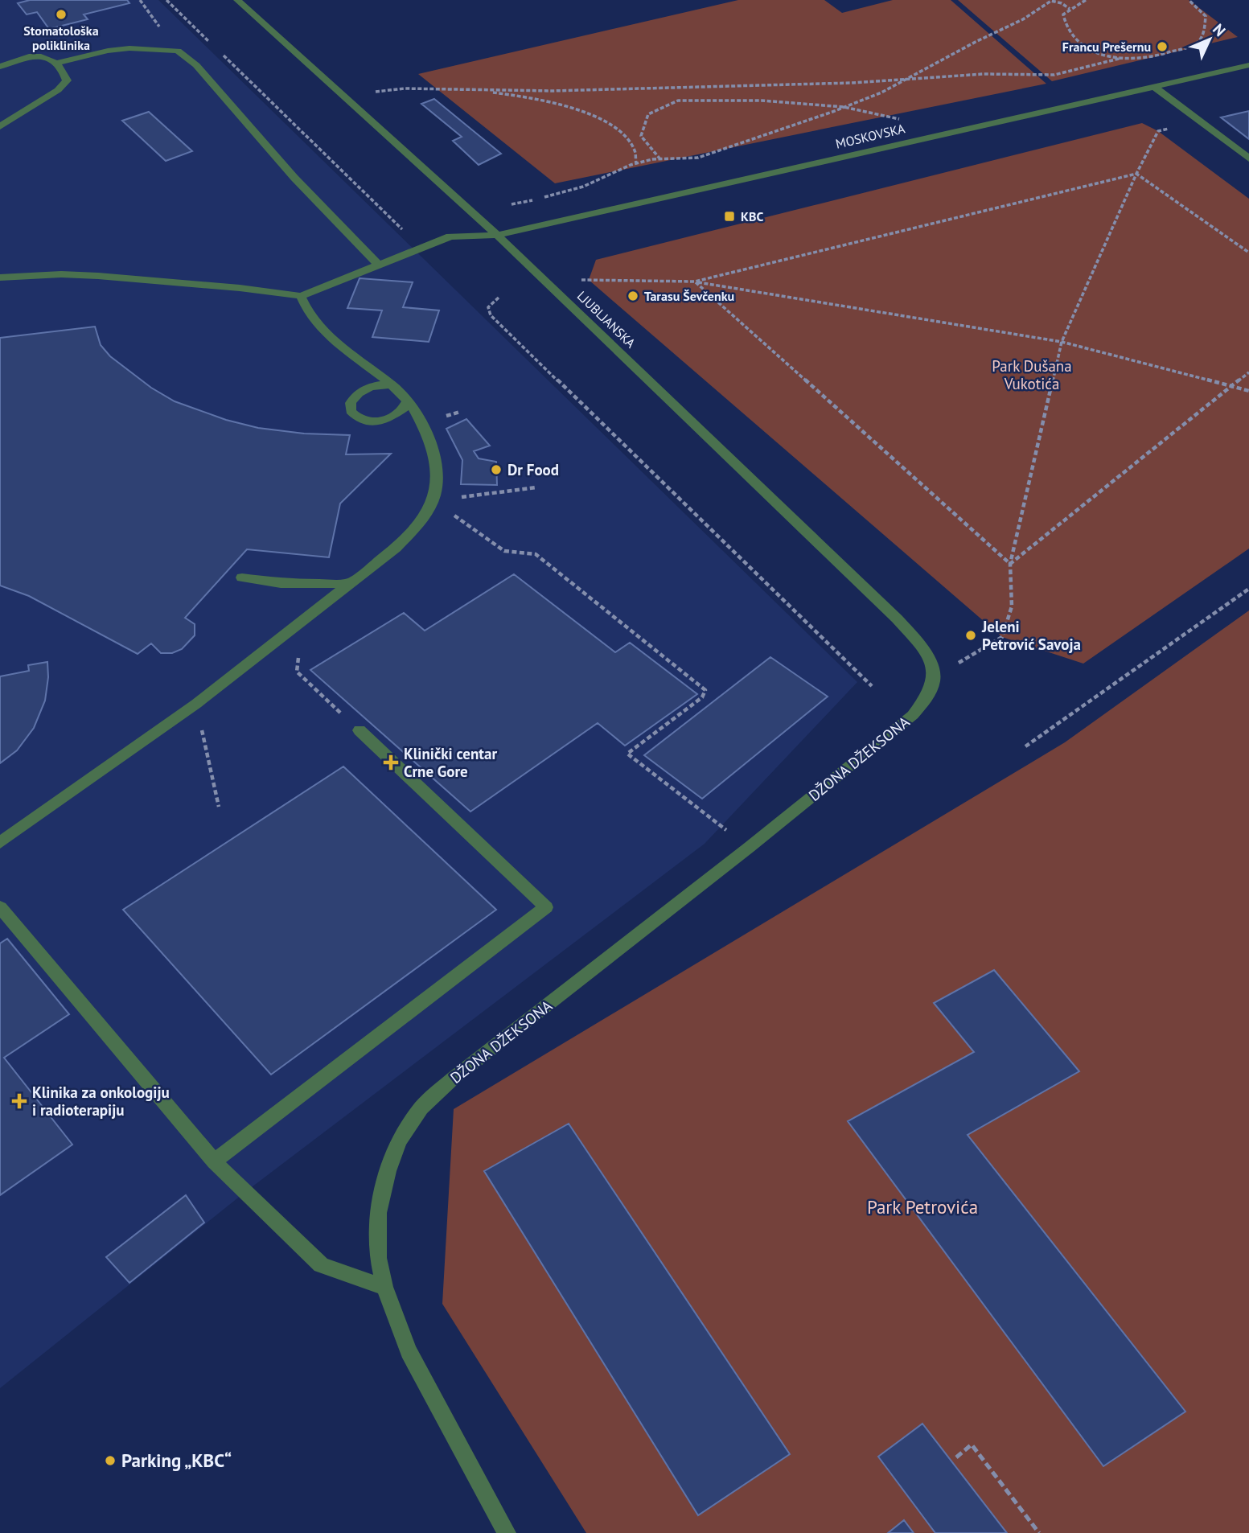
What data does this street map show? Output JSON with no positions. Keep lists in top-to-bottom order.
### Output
{
  "streets": {
    "street": ["MOSKOVSKA", "LJUBLJANSKA", "DŽONA DŽEKSONA"]
  },
  "crossings": [
    ["MOSKOVSKA", "LJUBLJANSKA"],
    ["LJUBLJANSKA", "DŽONA DŽEKSONA"]
  ],
  "parks": ["Park Dušana Vukotića", "Park Petrovića"],
  "places": {
    "other": [
      "Stomatološka poliklinika",
      "Francu Prešernu",
      "Tarasu Ševčenku",
      "Dr Food",
      "Jeleni Petrović Savoja",
      "Parking „KBC“"
    ],
    "transit": ["KBC"],
    "health": ["Klinički centar Crne Gore", "Klinika za onkologiju i radioterapiju"]
  },
  "north": "top right"
}
